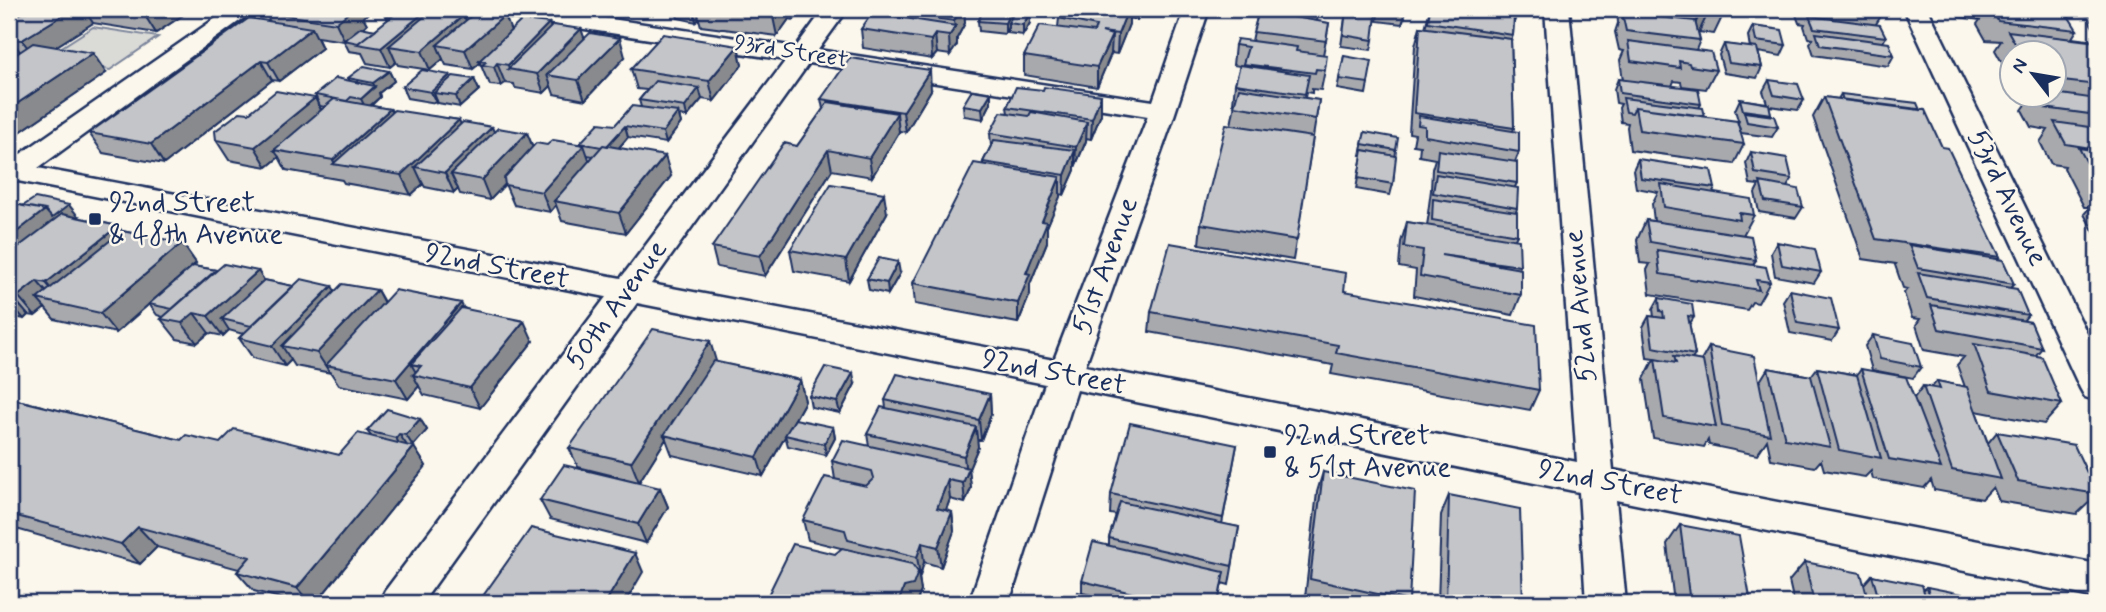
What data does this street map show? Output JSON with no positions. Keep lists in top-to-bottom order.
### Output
{
  "streets": {
    "street": [
      "93rd Street",
      "53rd Avenue",
      "51st Avenue",
      "92nd Street",
      "50th Avenue",
      "52nd Avenue"
    ]
  },
  "crossings": [
    ["93rd Street", "51st Avenue"],
    ["93rd Street", "50th Avenue"],
    ["51st Avenue", "92nd Street"],
    ["92nd Street", "50th Avenue"],
    ["92nd Street", "52nd Avenue"]
  ],
  "places": {
    "transit": ["92nd Street & 48th Avenue", "92nd Street & 51st Avenue"]
  },
  "north": "top left"
}
